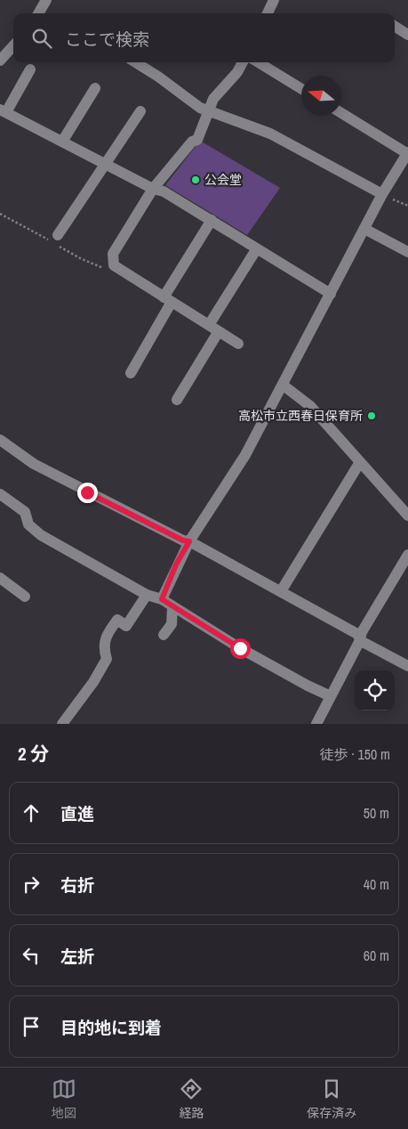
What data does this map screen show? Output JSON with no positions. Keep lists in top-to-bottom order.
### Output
{
  "places": ["公会堂", "高松市立西春日保育所"],
  "north": "left",
  "page": {
    "search": "ここで検索",
    "heading": ["2 分", "徒歩 · 150 m"],
    "list": [
      ["直進", "50 m"],
      ["右折", "40 m"],
      ["左折", "60 m"],
      "目的地に到着"
    ],
    "nav": ["地図", "経路", "保存済み"]
  }
}
